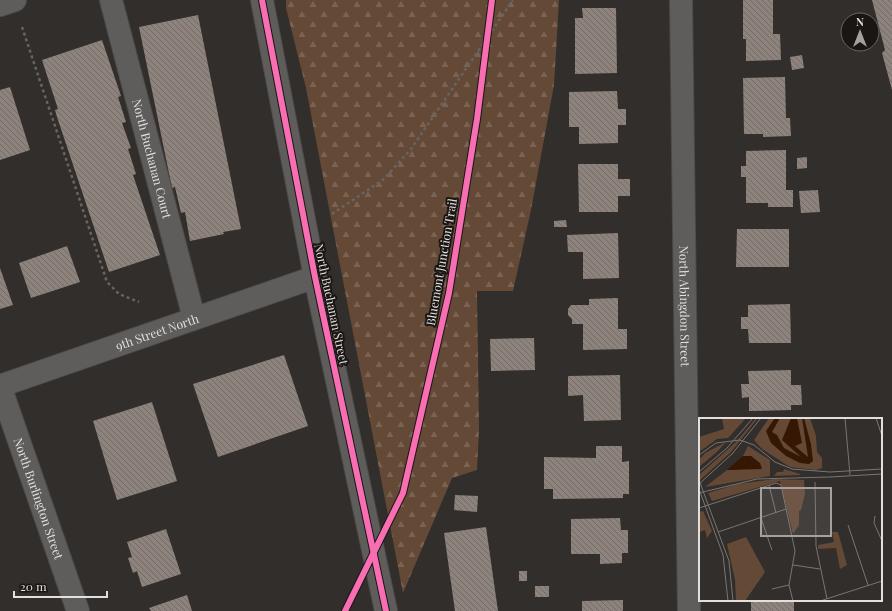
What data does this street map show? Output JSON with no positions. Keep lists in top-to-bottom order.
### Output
{
  "streets": {
    "street": [
      "North Buchanan Court",
      "North Buchanan Street",
      "North Abingdon Street",
      "9th Street North",
      "North Burlington Street"
    ],
    "cycle path": ["Bluemont Junction Trail"]
  },
  "crossings": [
    ["North Buchanan Court", "9th Street North"],
    ["North Buchanan Street", "9th Street North"],
    ["9th Street North", "North Burlington Street"]
  ],
  "scale_bar": "20 m",
  "north": "top"
}
